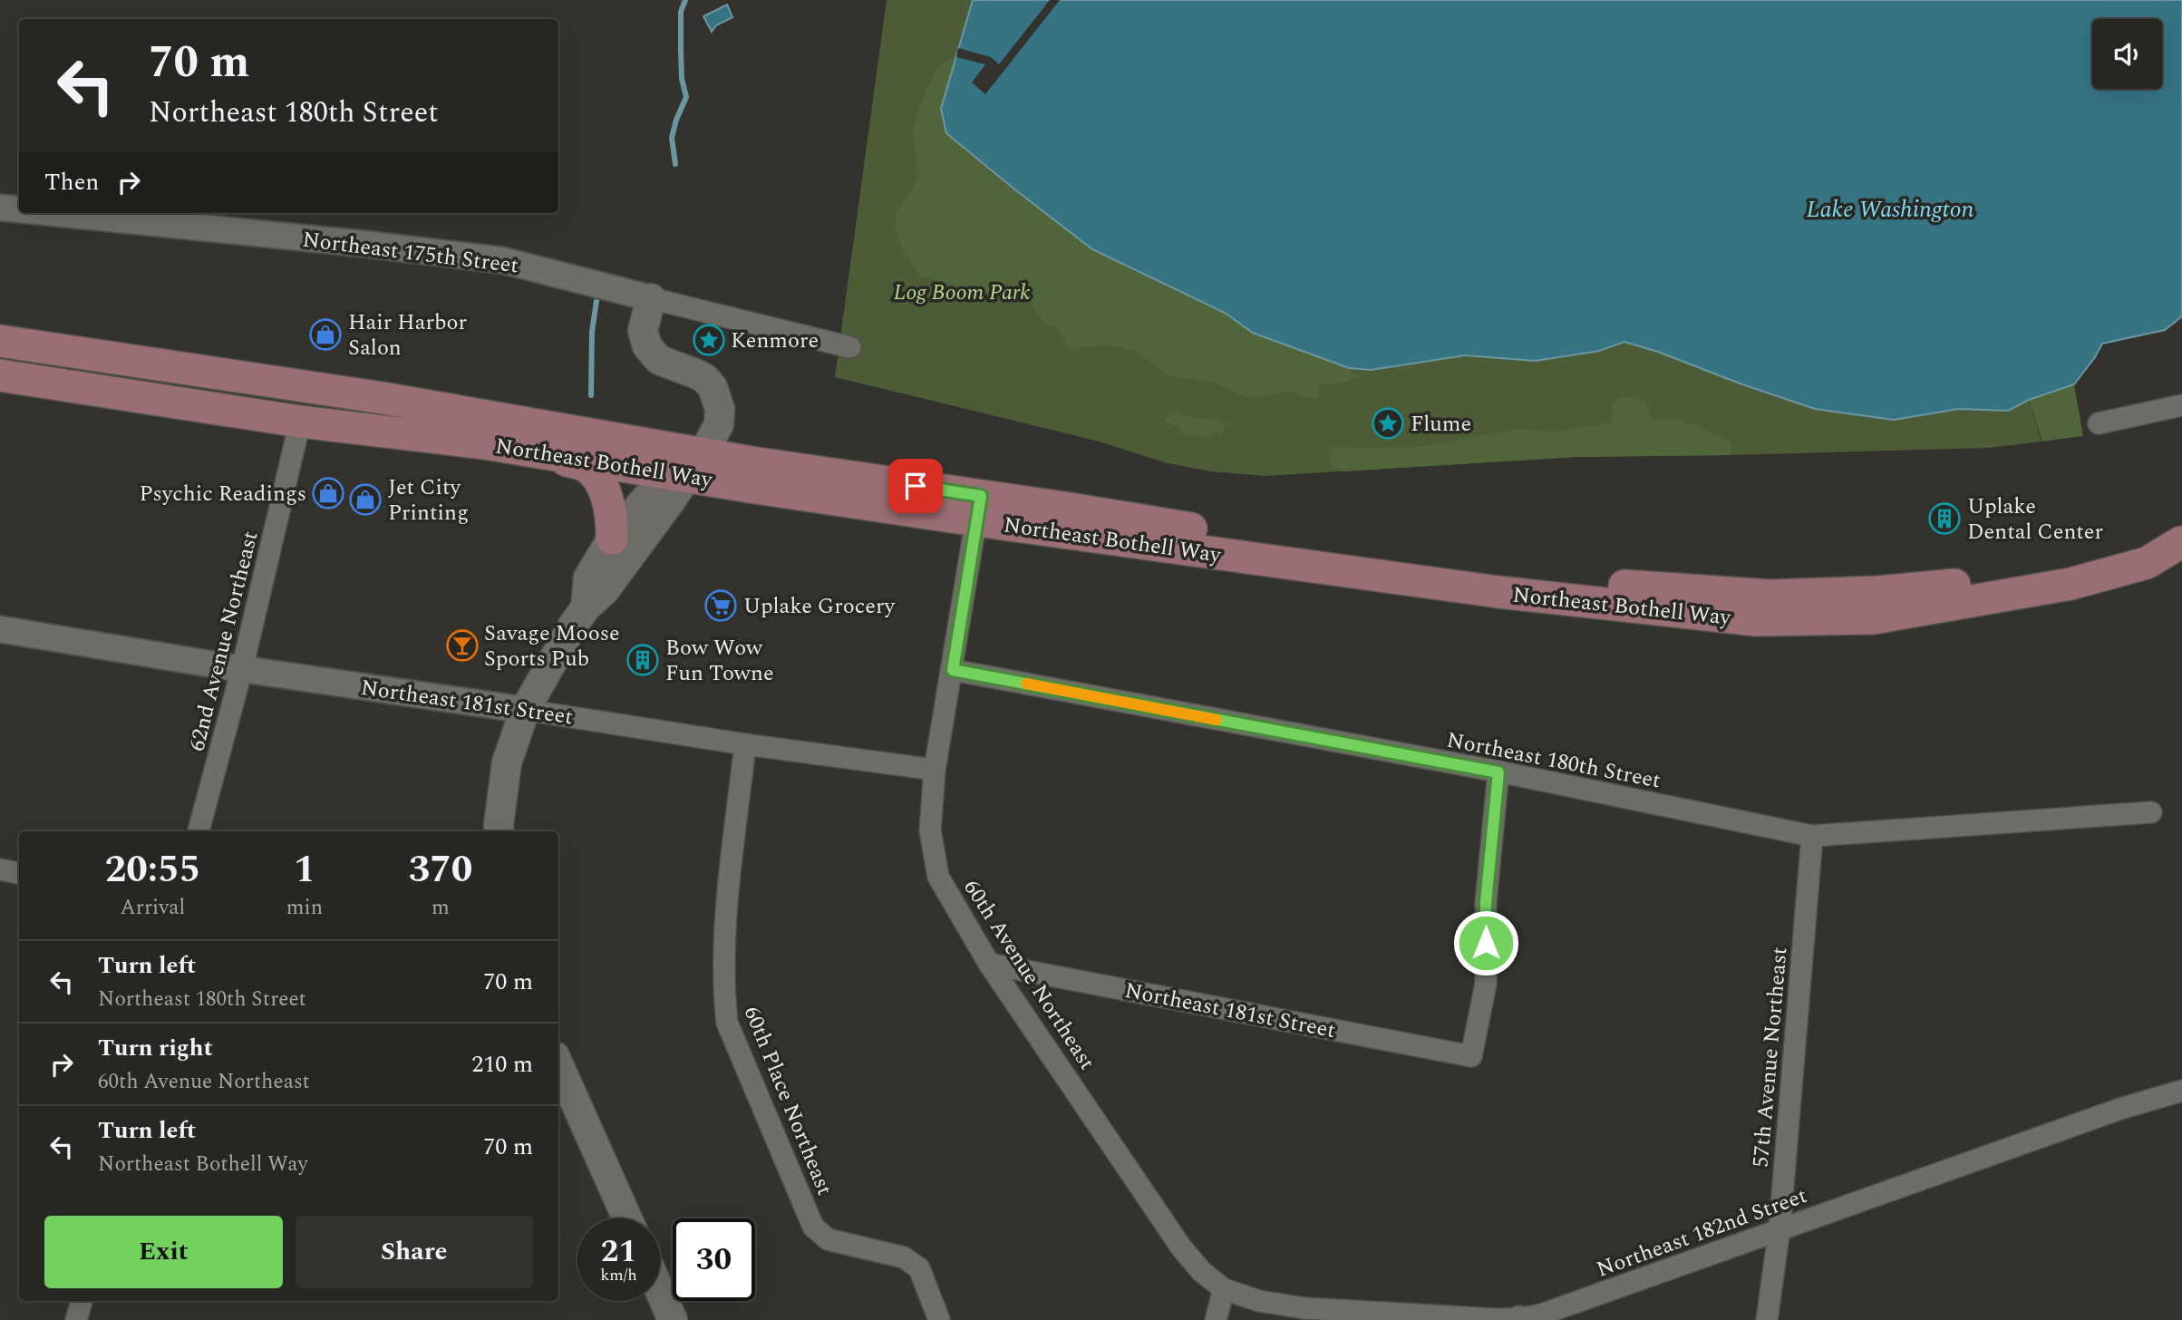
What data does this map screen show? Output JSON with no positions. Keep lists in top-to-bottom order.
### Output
{
  "streets": {
    "main road": ["Northeast Bothell Way"],
    "street": [
      "Northeast 175th Street",
      "62nd Avenue Northeast",
      "Northeast 181st Street",
      "Northeast 180th Street",
      "60th Avenue Northeast",
      "57th Avenue Northeast",
      "60th Place Northeast",
      "Northeast 182nd Street"
    ]
  },
  "crossings": [
    ["Northeast Bothell Way", "62nd Avenue Northeast"],
    ["Northeast Bothell Way", "60th Avenue Northeast"],
    ["62nd Avenue Northeast", "Northeast 181st Street"],
    ["Northeast 181st Street", "Northeast 180th Street"],
    ["Northeast 181st Street", "60th Avenue Northeast"],
    ["Northeast 181st Street", "60th Place Northeast"],
    ["Northeast 180th Street", "60th Avenue Northeast"],
    ["Northeast 180th Street", "57th Avenue Northeast"],
    ["60th Avenue Northeast", "Northeast 182nd Street"],
    ["57th Avenue Northeast", "Northeast 182nd Street"]
  ],
  "water": ["Lake Washington"],
  "parks": ["Log Boom Park"],
  "places": {
    "shop": ["Hair Harbor Salon", "Psychic Readings", "Jet City Printing"],
    "place": ["Kenmore", "Flume"],
    "building": ["Uplake Dental Center", "Bow Wow Fun Towne"],
    "supermarket": ["Uplake Grocery"],
    "bar": ["Savage Moose Sports Pub"]
  },
  "page": {
    "turn": ["70 m", "Northeast 180th Street"],
    "then": "Then",
    "eta": [
      "20:55",
      "Arrival",
      "1",
      "min",
      "370",
      "m"
    ],
    "list": [
      {
        "name": "Turn left",
        "note": "Northeast 180th Street",
        "value": "70 m"
      },
      {
        "name": "Turn right",
        "note": "60th Avenue Northeast",
        "value": "210 m"
      },
      {
        "name": "Turn left",
        "note": "Northeast Bothell Way",
        "value": "70 m"
      }
    ],
    "buttons": ["Exit", "Share"],
    "speed": "21 km/h",
    "limit": "30"
  }
}
